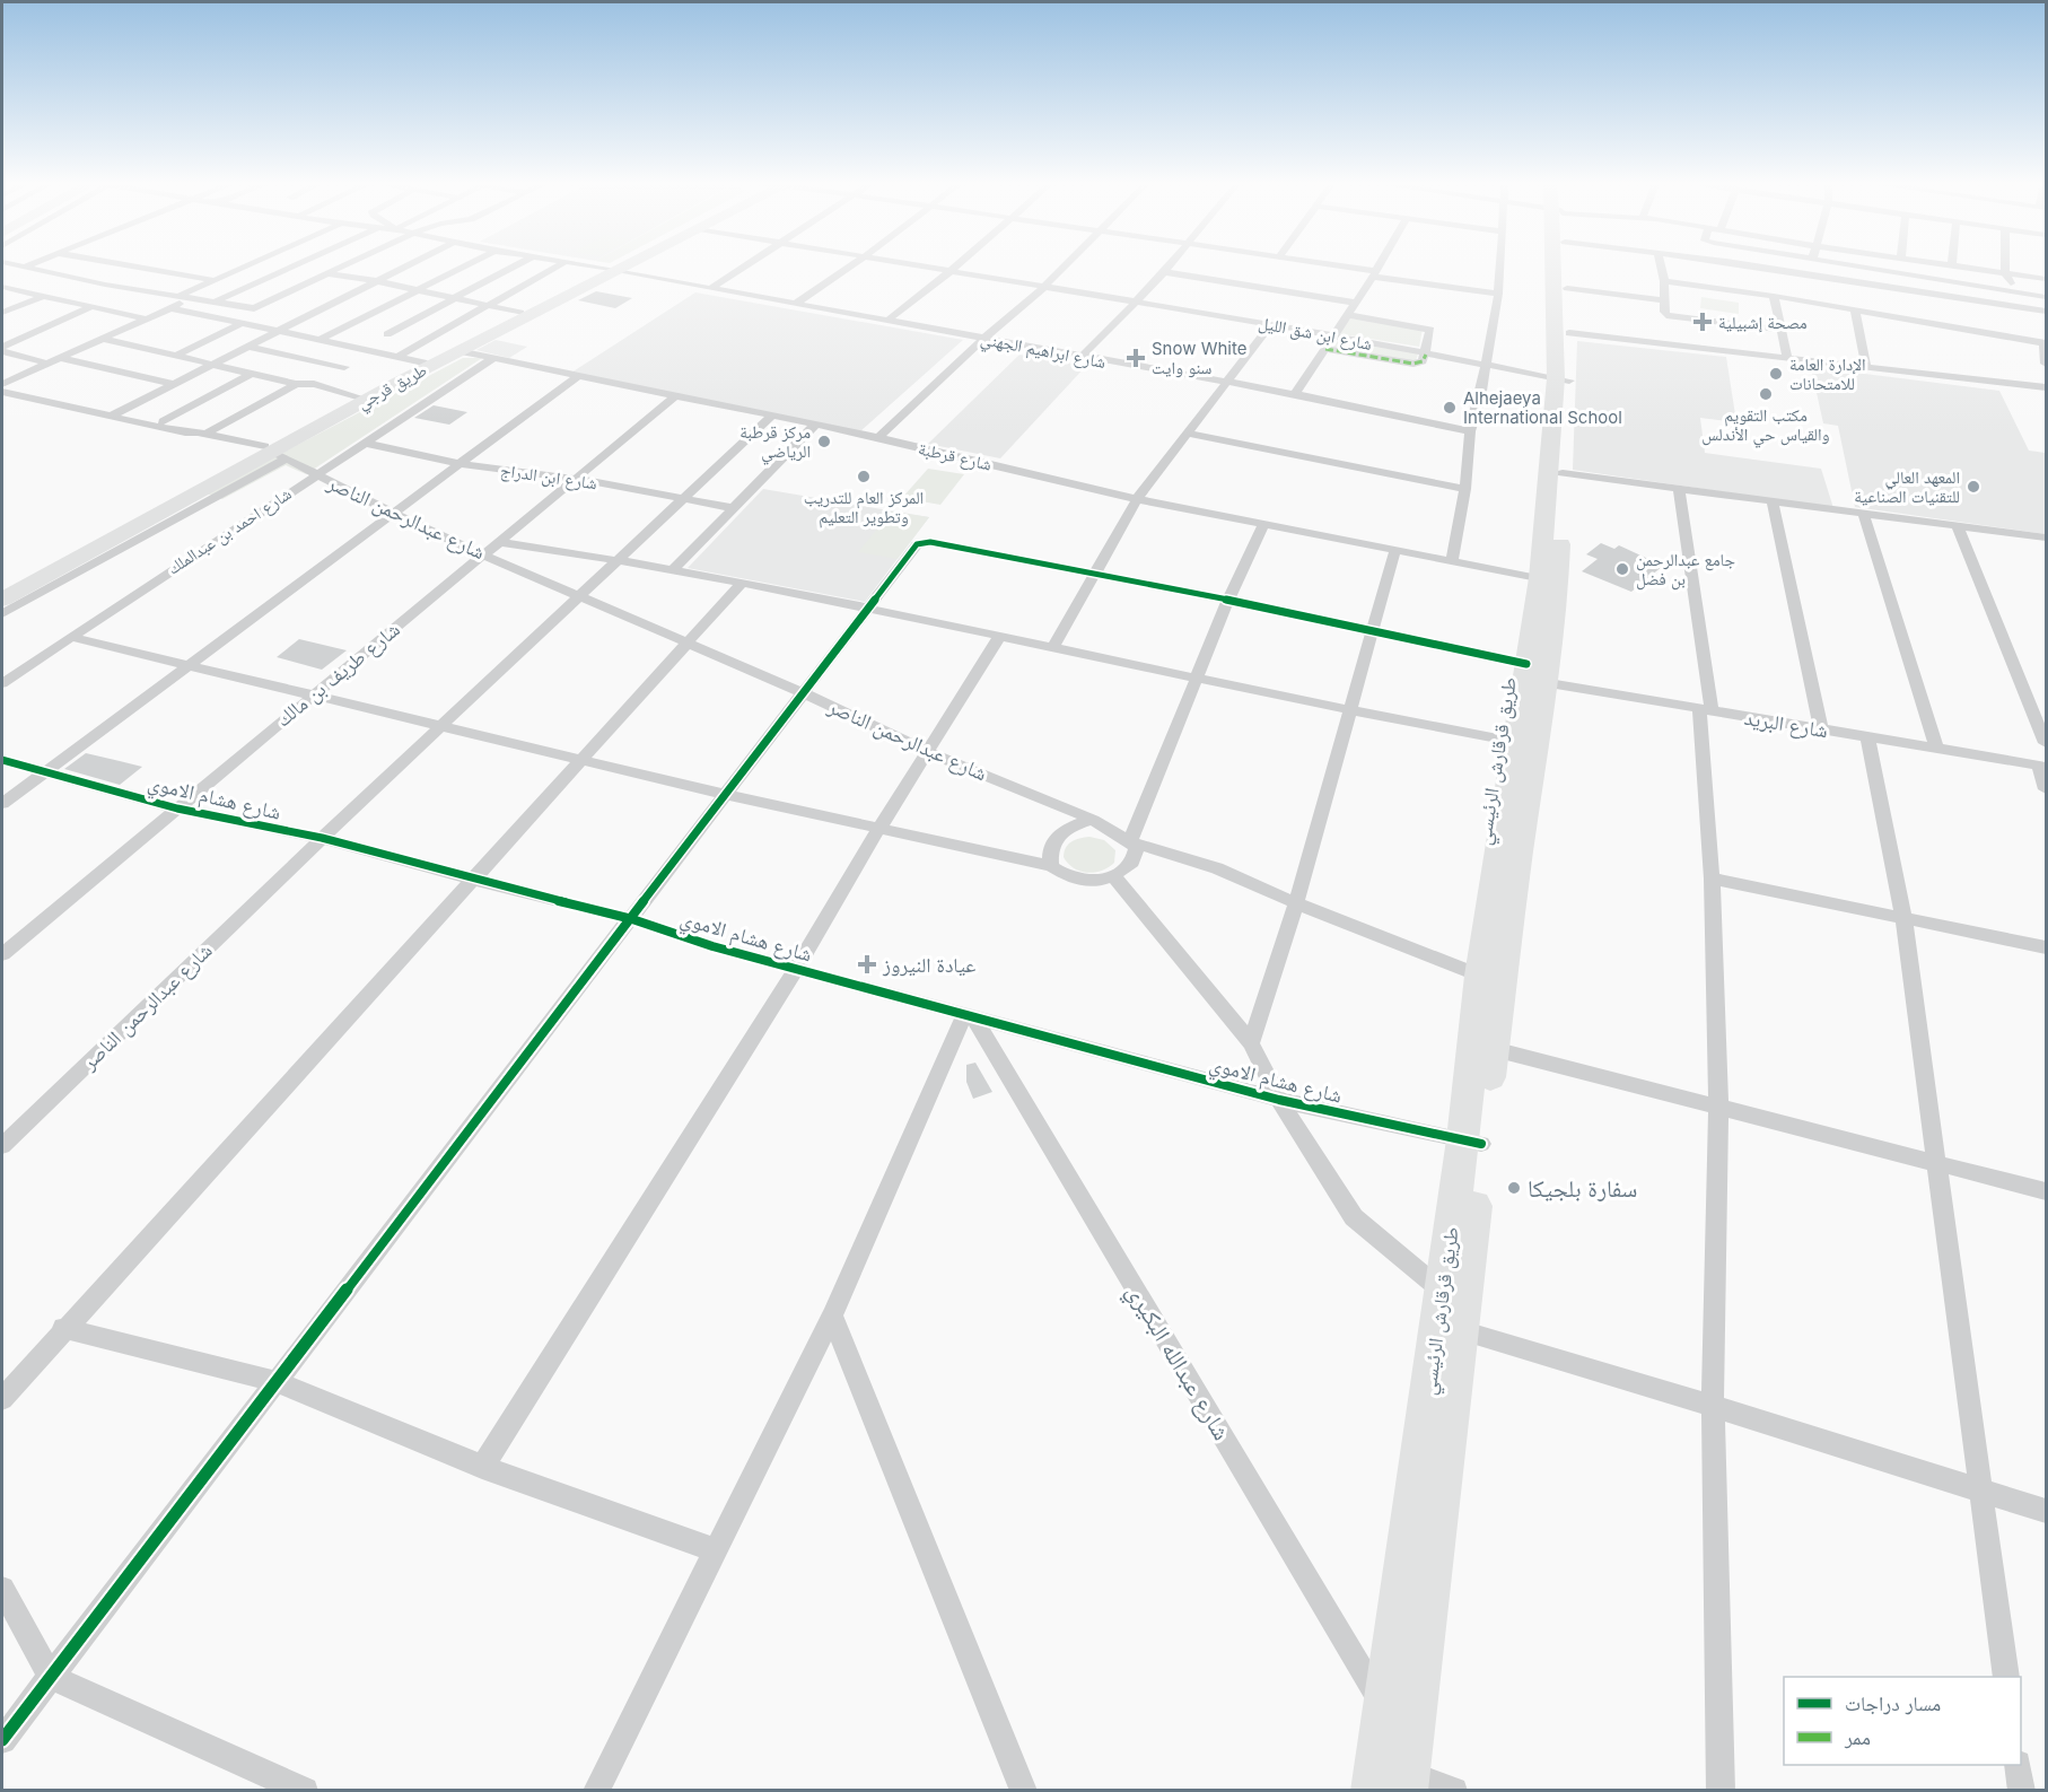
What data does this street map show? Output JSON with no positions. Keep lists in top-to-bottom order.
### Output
{
  "streets": {
    "main road": ["طريق قرجي", "طريق قرقارش الرئيسي"],
    "street": [
      "شارع ابن شق الليل",
      "شارع ابراهيم الجهني",
      "شارع قرطبة",
      "شارع ابن الدراج",
      "شارع عبدالرحمن الناصر",
      "شارع احمد بن عبدالملك",
      "شارع طريف بن مالك",
      "شارع البريد",
      "شارع هشام الاموي",
      "شارع عبدالله البكيري"
    ]
  },
  "crossings": [
    ["شارع ابن شق الليل", "طريق قرقارش الرئيسي"],
    ["شارع ابراهيم الجهني", "طريق قرجي"],
    ["طريق قرجي", "شارع قرطبة"],
    ["طريق قرجي", "شارع عبدالرحمن الناصر"],
    ["شارع قرطبة", "شارع عبدالرحمن الناصر"],
    ["شارع قرطبة", "شارع احمد بن عبدالملك"],
    ["شارع قرطبة", "شارع طريف بن مالك"],
    ["شارع قرطبة", "طريق قرقارش الرئيسي"],
    ["شارع ابن الدراج", "شارع عبدالرحمن الناصر"],
    ["شارع ابن الدراج", "شارع احمد بن عبدالملك"],
    ["شارع ابن الدراج", "شارع طريف بن مالك"],
    ["شارع عبدالرحمن الناصر", "شارع احمد بن عبدالملك"],
    ["شارع عبدالرحمن الناصر", "شارع طريف بن مالك"],
    ["شارع عبدالرحمن الناصر", "طريق قرقارش الرئيسي"],
    ["شارع عبدالرحمن الناصر", "شارع هشام الاموي"],
    ["شارع طريف بن مالك", "شارع هشام الاموي"],
    ["شارع البريد", "طريق قرقارش الرئيسي"],
    ["طريق قرقارش الرئيسي", "شارع هشام الاموي"],
    ["طريق قرقارش الرئيسي", "شارع عبدالله البكيري"],
    ["شارع هشام الاموي", "شارع عبدالله البكيري"]
  ],
  "places": {
    "health": ["مصحة إشبيلية", "Snow White سنو وايت", "عيادة النيروز"],
    "other": [
      "الإدارة العامة للامتحانات",
      "مكتب التقويم والقياس حي الأندلس",
      "Alhejaeya International School",
      "مركز قرطبة الرياضي",
      "المركز العام للتدريب وتطوير التعليم",
      "المعهد العالي للتقنيات الصناعية",
      "جامع عبدالرحمن بن فضل",
      "سفارة بلجيكا"
    ]
  },
  "legend": ["مسار دراجات", "ممر"]
}
